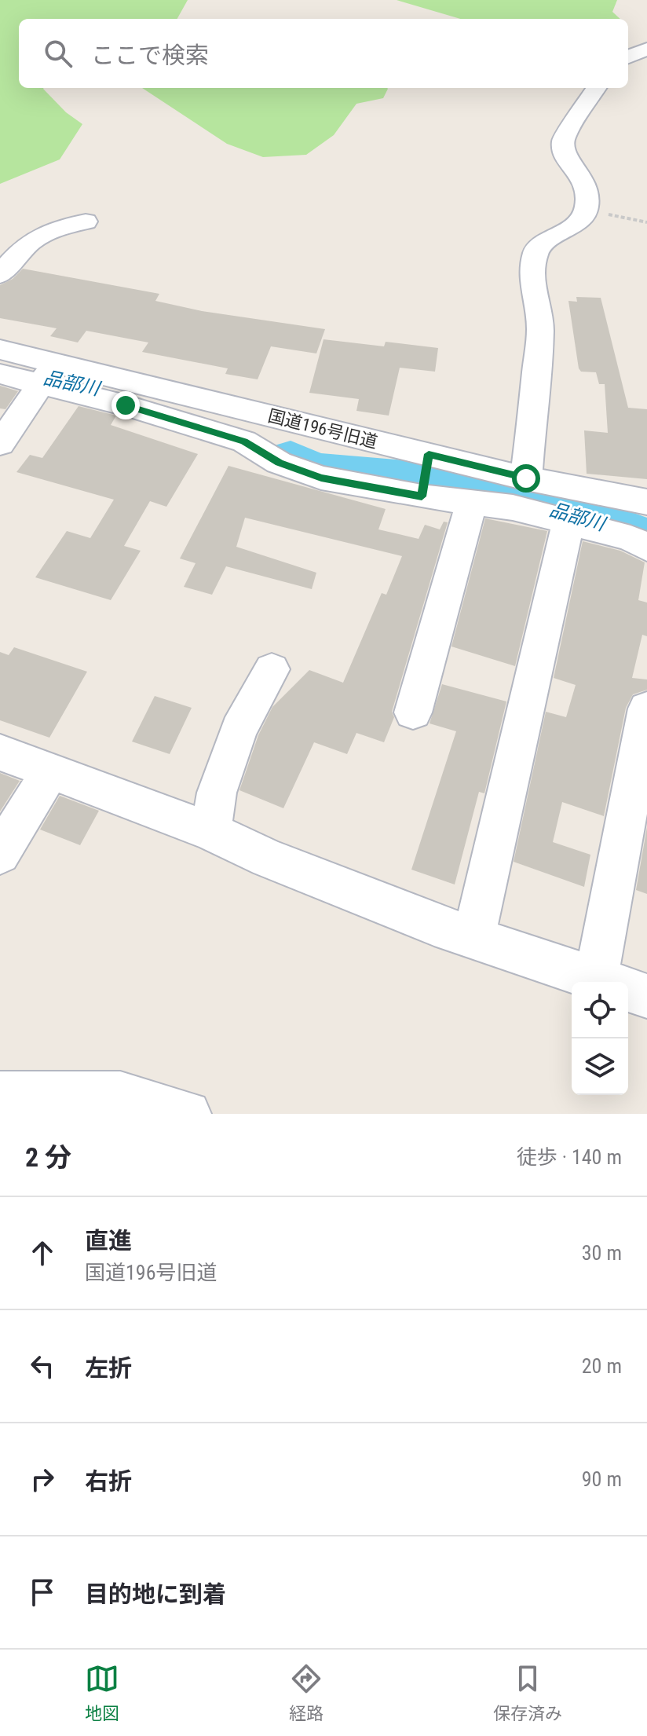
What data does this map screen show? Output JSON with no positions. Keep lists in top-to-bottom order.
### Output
{
  "streets": {
    "street": ["国道196号旧道"]
  },
  "water": ["品部川"],
  "page": {
    "search": "ここで検索",
    "heading": ["2 分", "徒歩 · 140 m"],
    "list": [
      ["直進", "国道196号旧道", "30 m"],
      ["左折", "20 m"],
      ["右折", "90 m"],
      "目的地に到着"
    ],
    "nav": ["地図", "経路", "保存済み"]
  }
}
